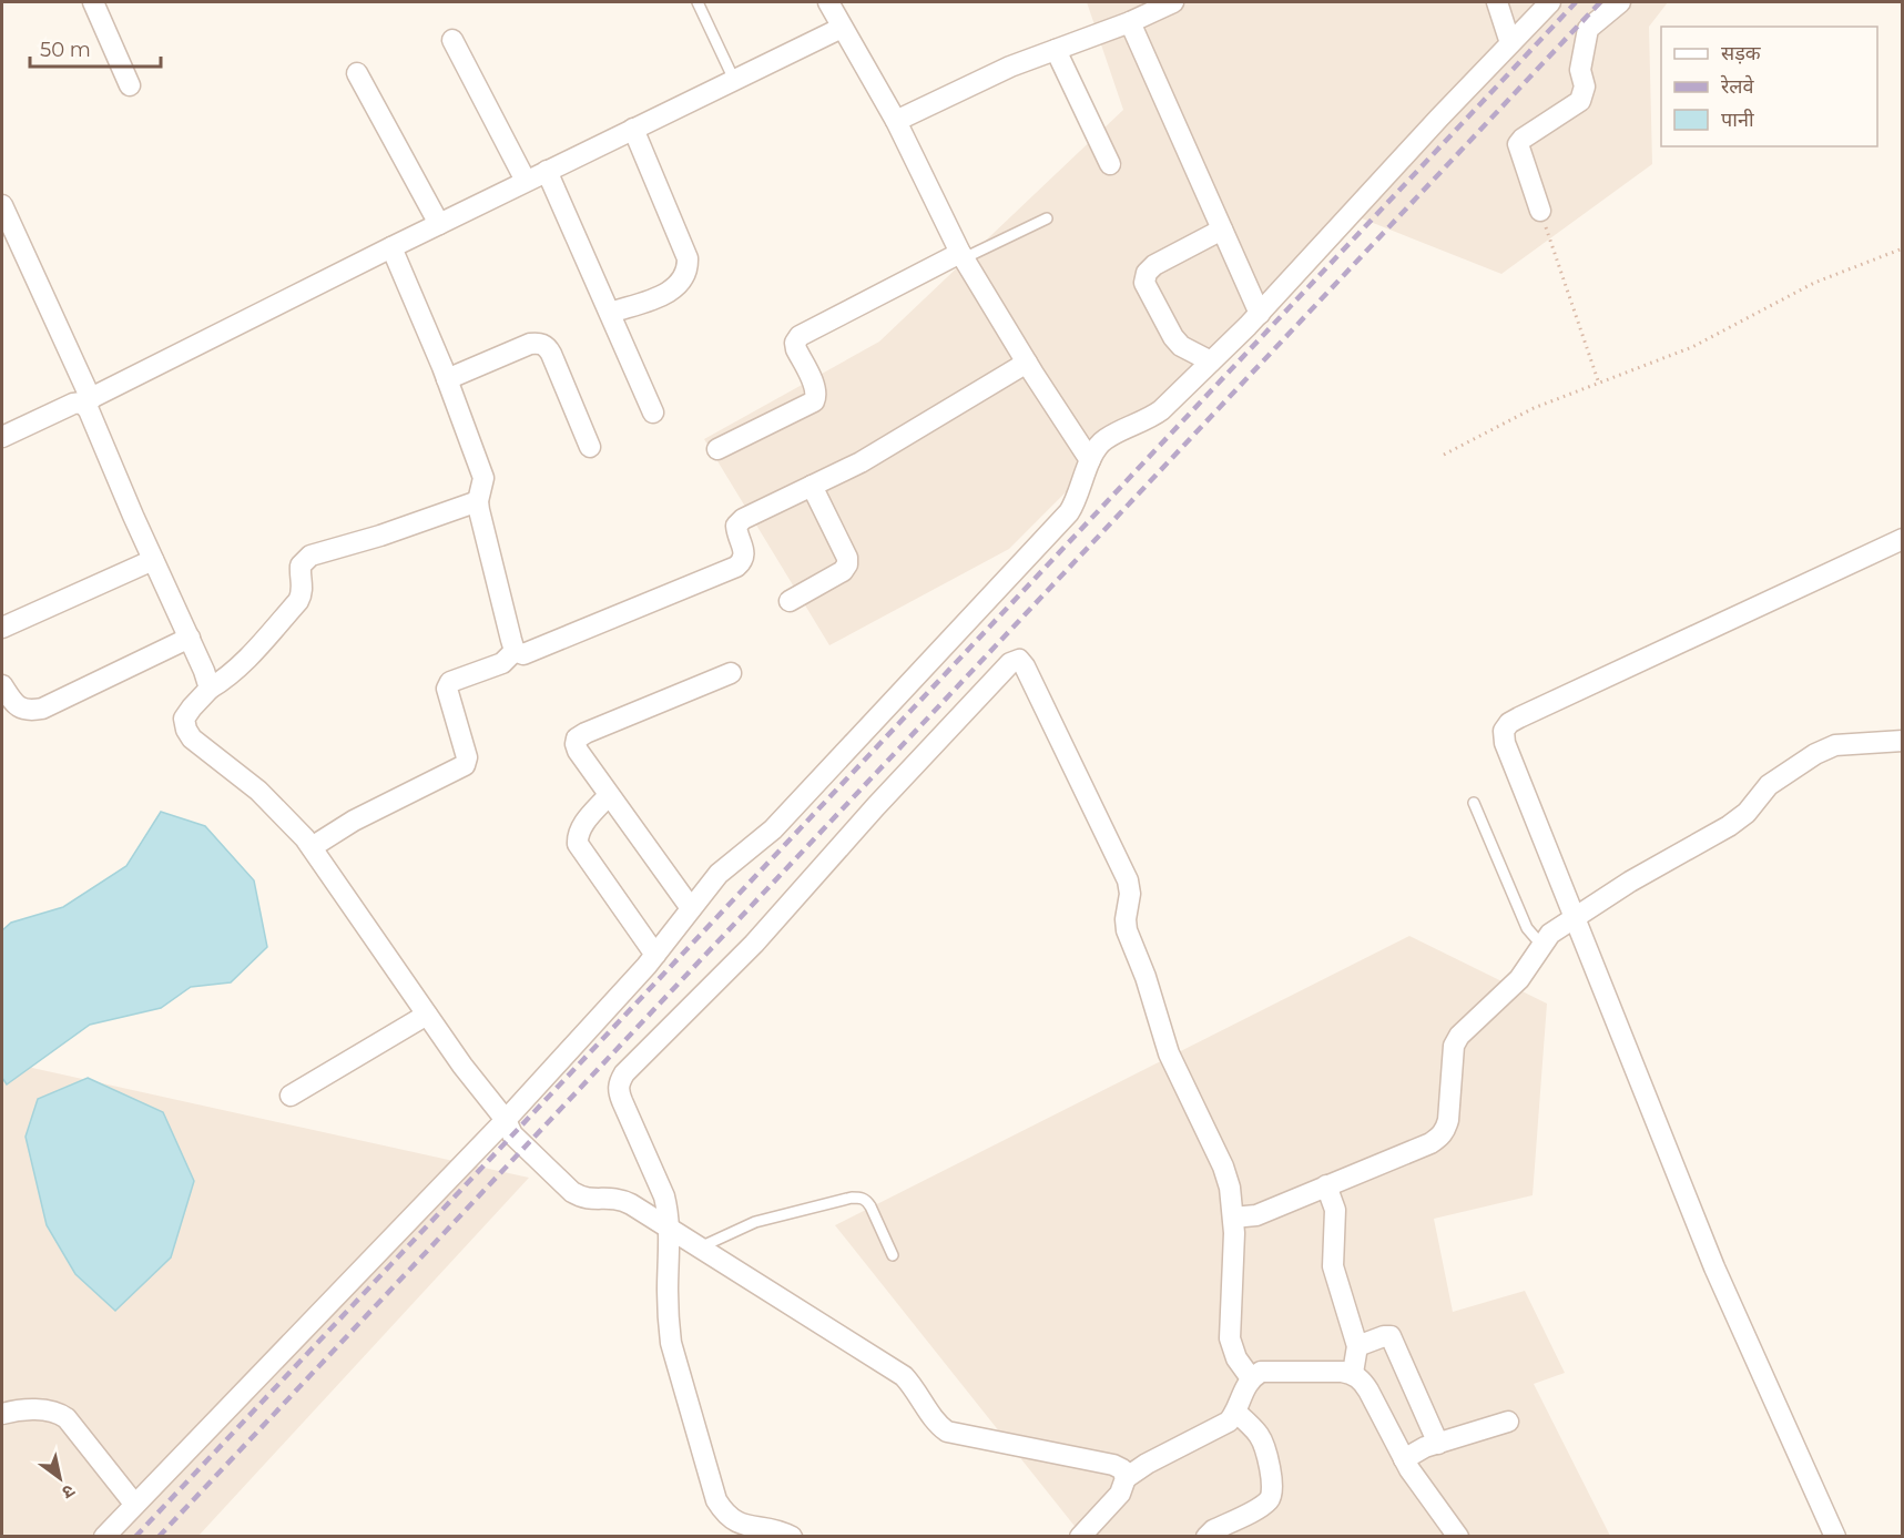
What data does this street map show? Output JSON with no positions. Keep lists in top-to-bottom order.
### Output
{
  "legend": ["सड़क", "रेलवे", "पानी"],
  "scale_bar": "50 m",
  "north": "bottom right"
}
